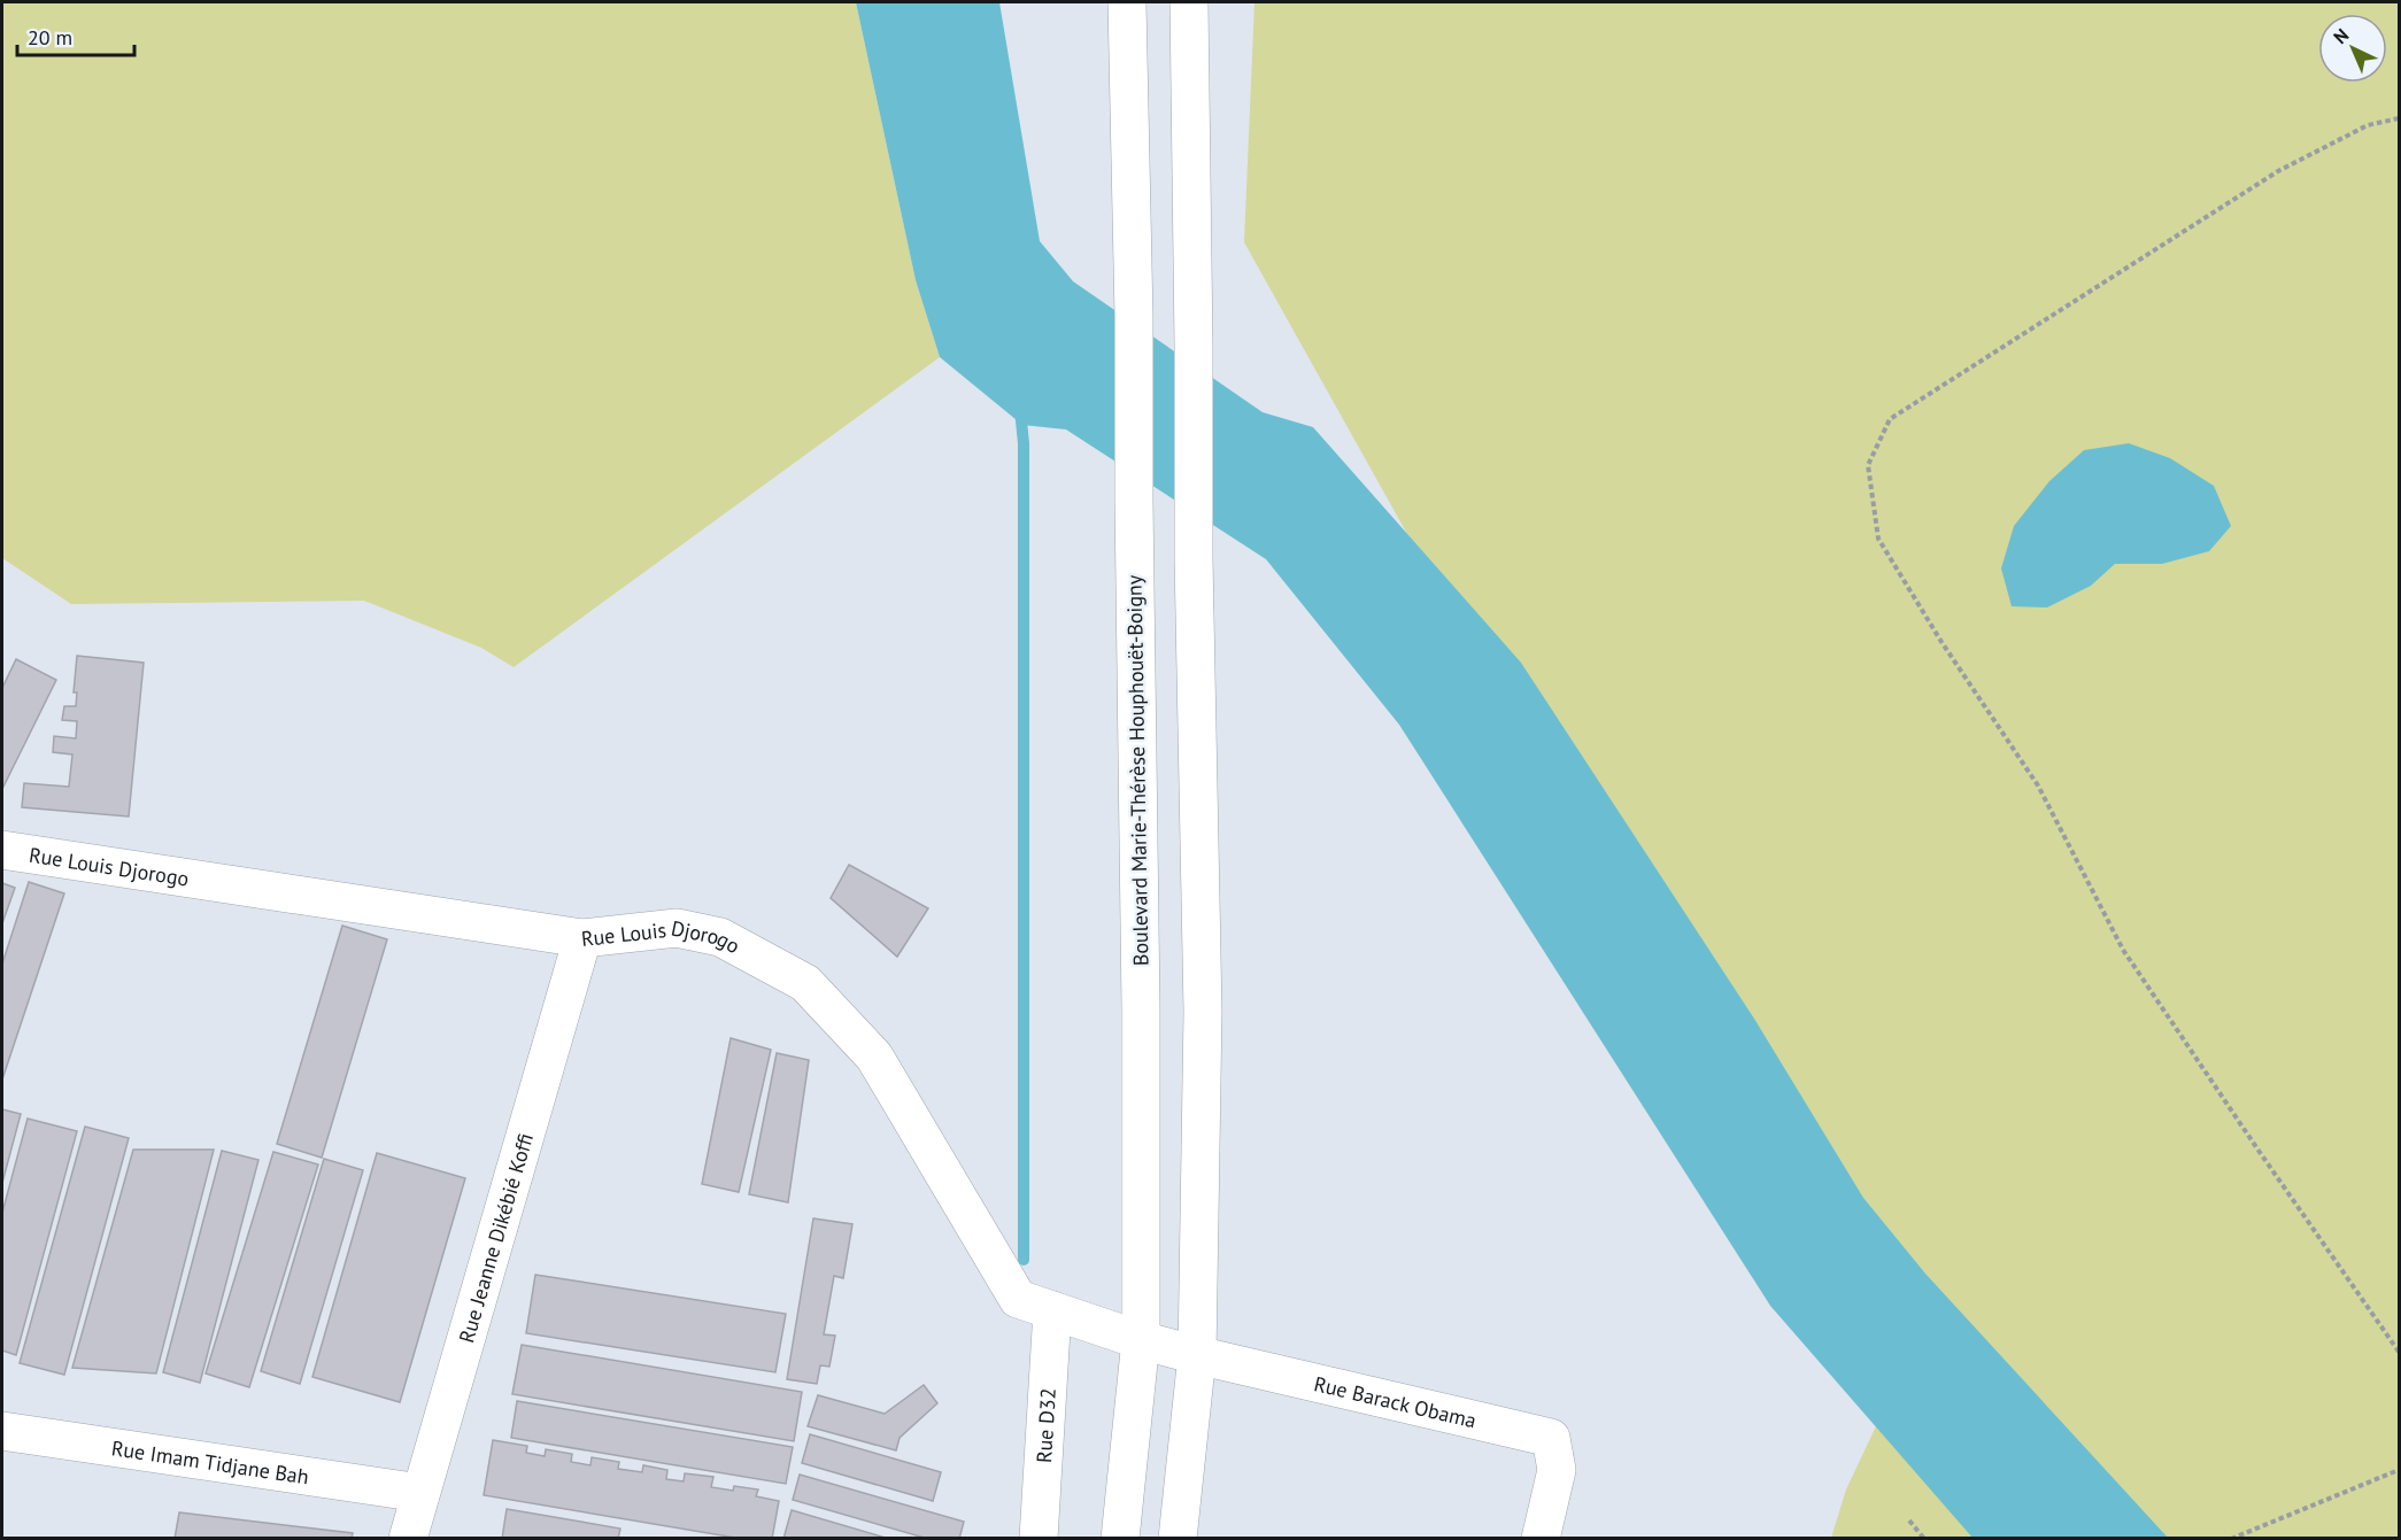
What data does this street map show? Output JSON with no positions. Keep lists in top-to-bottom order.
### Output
{
  "streets": {
    "street": [
      "Boulevard Marie-Thérèse Houphouët-Boigny",
      "Rue Louis Djorogo",
      "Rue Jeanne Dikébié Koffi",
      "Rue Barack Obama",
      "Rue D32",
      "Rue Imam Tidjane Bah"
    ]
  },
  "crossings": [
    ["Boulevard Marie-Thérèse Houphouët-Boigny", "Rue Louis Djorogo"],
    ["Boulevard Marie-Thérèse Houphouët-Boigny", "Rue Barack Obama"],
    ["Rue Louis Djorogo", "Rue Jeanne Dikébié Koffi"],
    ["Rue Louis Djorogo", "Rue Barack Obama"],
    ["Rue Louis Djorogo", "Rue D32"],
    ["Rue Jeanne Dikébié Koffi", "Rue Imam Tidjane Bah"]
  ],
  "scale_bar": "20 m",
  "north": "top left"
}
